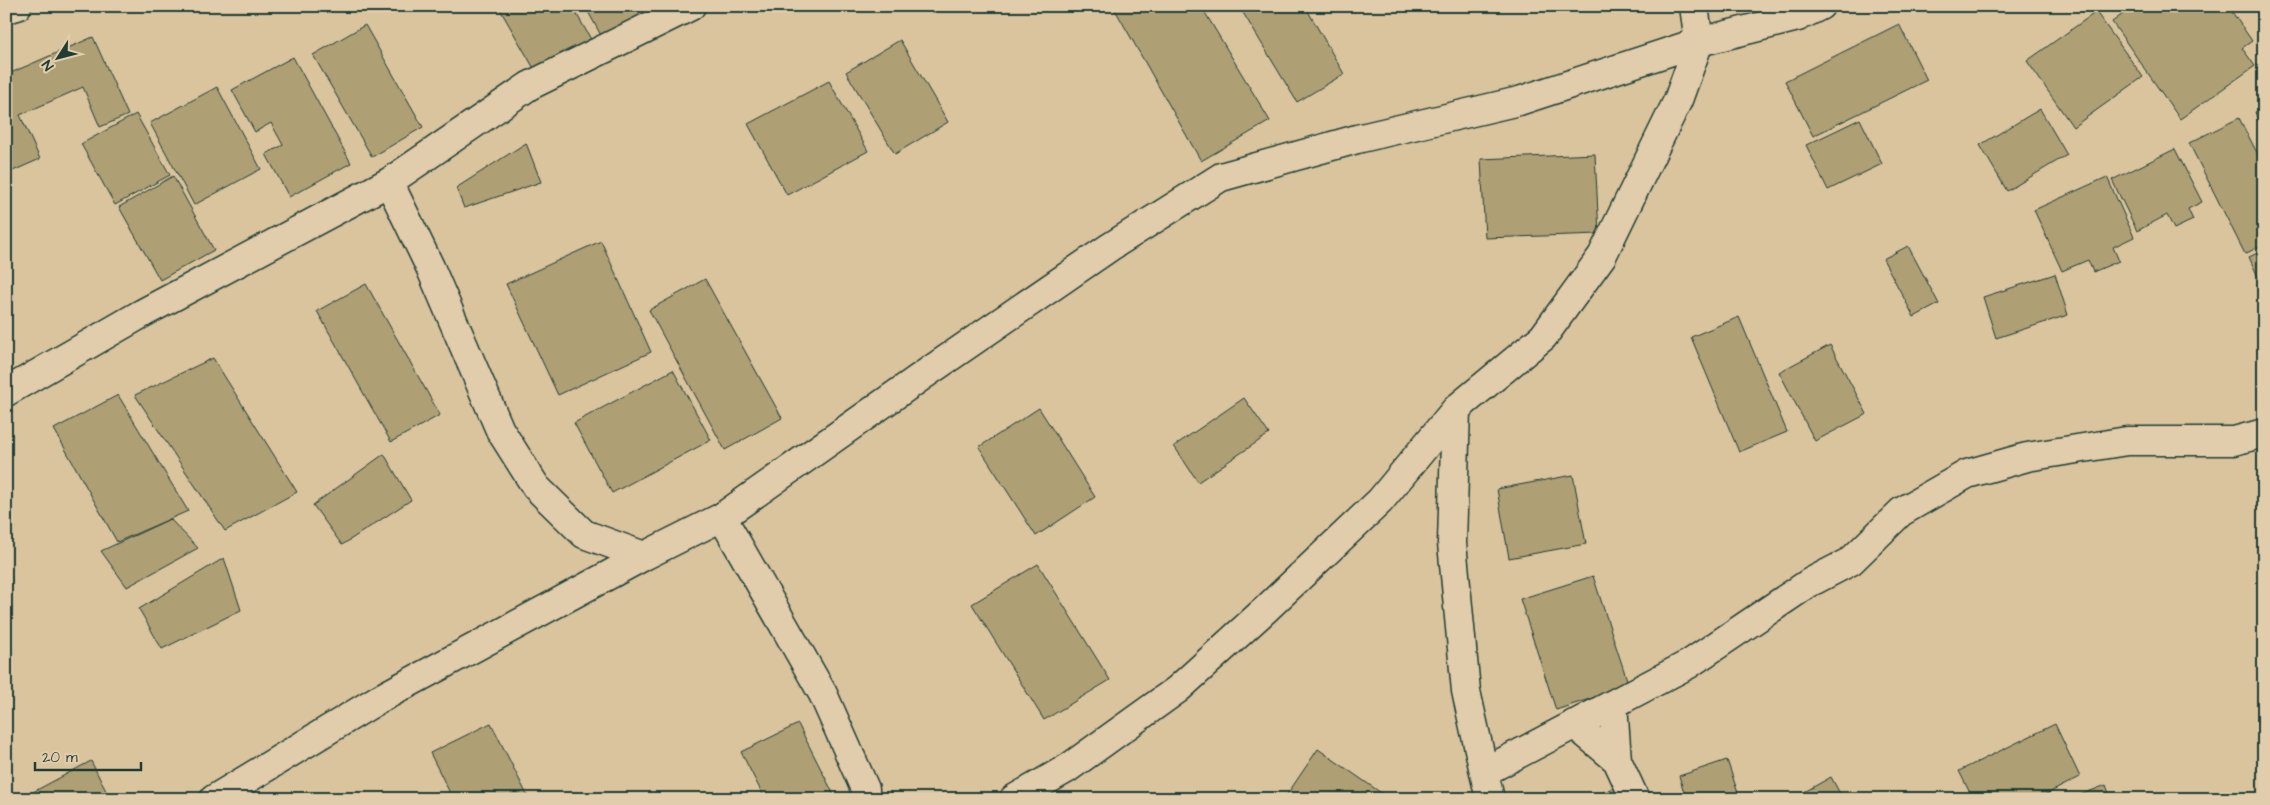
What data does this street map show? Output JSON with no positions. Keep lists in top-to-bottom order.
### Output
{
  "scale_bar": "20 m",
  "north": "bottom left"
}
